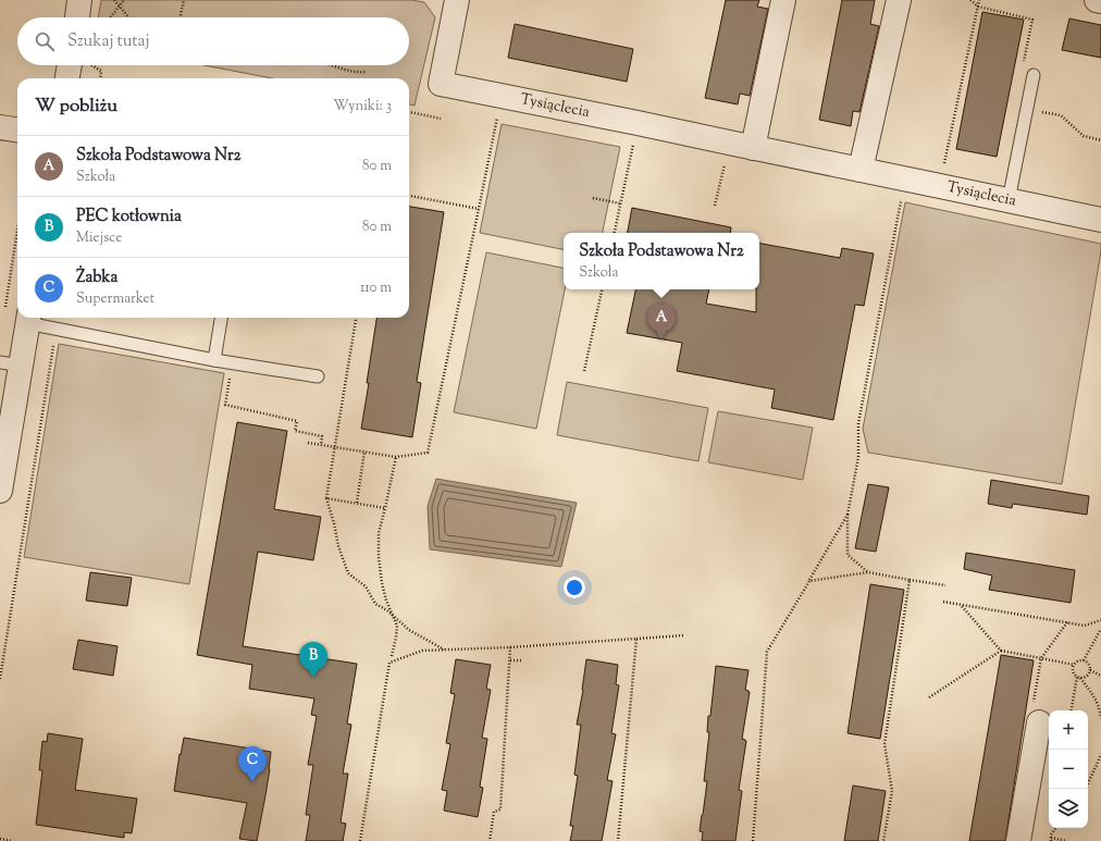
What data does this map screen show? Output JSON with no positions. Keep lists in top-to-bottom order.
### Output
{
  "streets": {
    "street": ["Tysiąclecia"]
  },
  "page": {
    "search": "Szukaj tutaj",
    "heading": ["W pobliżu", "Wyniki: 3"],
    "list": [
      {
        "mark": "A",
        "name": "Szkoła Podstawowa Nr2",
        "note": "Szkoła",
        "value": "80 m"
      },
      {
        "mark": "B",
        "name": "PEC kotłownia",
        "note": "Miejsce",
        "value": "80 m"
      },
      {
        "mark": "C",
        "name": "Żabka",
        "note": "Supermarket",
        "value": "110 m"
      }
    ],
    "popup": ["Szkoła Podstawowa Nr2", "Szkoła"],
    "pins": ["A", "B", "C"],
    "map_buttons": ["+", "−"]
  }
}
